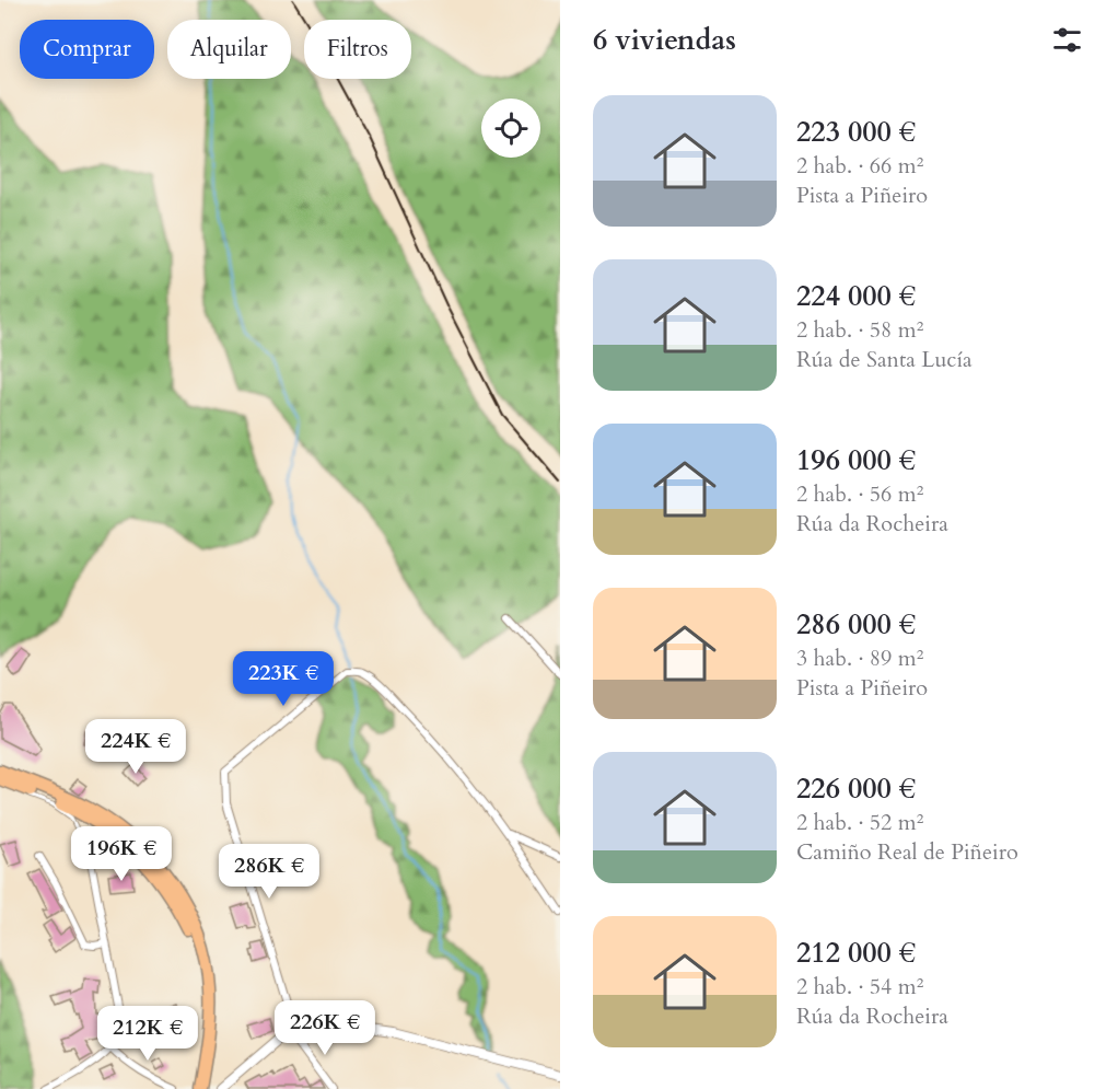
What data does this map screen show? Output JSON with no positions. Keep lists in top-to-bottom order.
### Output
{
  "page": {
    "heading": "6 viviendas",
    "chip": ["Comprar", "Alquilar", "Filtros"],
    "list": [
      {
        "name": "223 000 €",
        "note": "2 hab. · 66 m² · Pista a Piñeiro"
      },
      {
        "name": "224 000 €",
        "note": "2 hab. · 58 m² · Rúa de Santa Lucía"
      },
      {
        "name": "196 000 €",
        "note": "2 hab. · 56 m² · Rúa da Rocheira"
      },
      {
        "name": "286 000 €",
        "note": "3 hab. · 89 m² · Pista a Piñeiro"
      },
      {
        "name": "226 000 €",
        "note": "2 hab. · 52 m² · Camiño Real de Piñeiro"
      },
      {
        "name": "212 000 €",
        "note": "2 hab. · 54 m² · Rúa da Rocheira"
      }
    ],
    "price": [
      "223K €",
      "224K €",
      "196K €",
      "286K €",
      "226K €",
      "212K €"
    ]
  }
}
